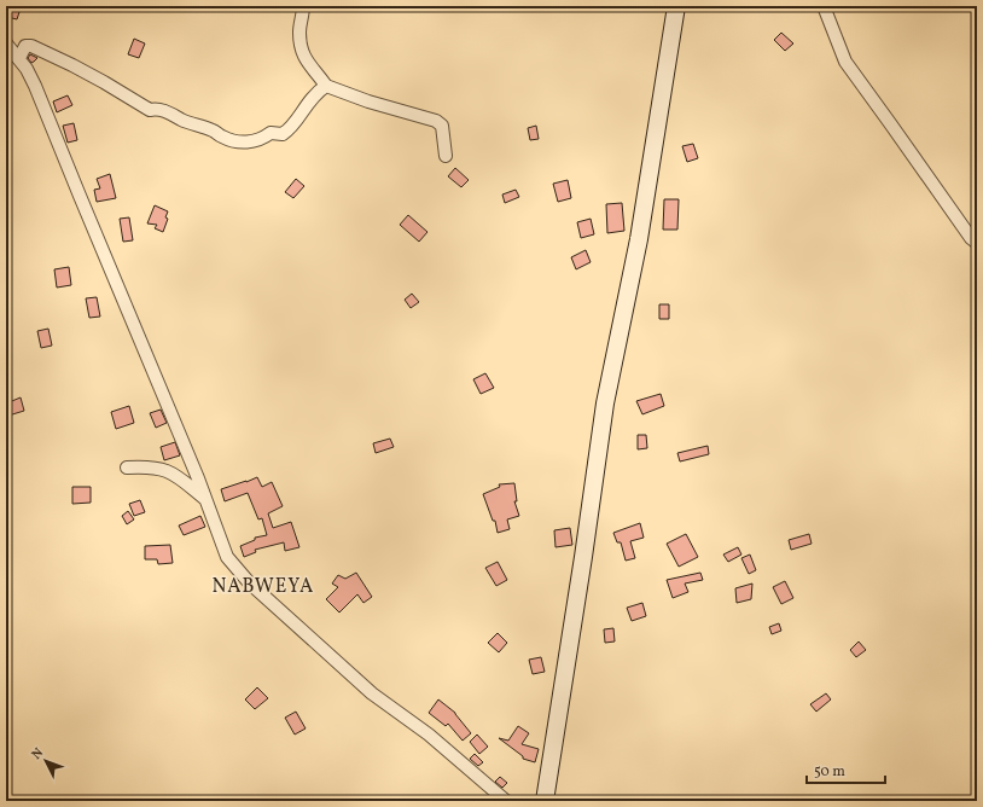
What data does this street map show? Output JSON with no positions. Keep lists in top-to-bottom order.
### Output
{
  "districts": ["NABWEYA"],
  "scale_bar": "50 m",
  "north": "top left"
}
